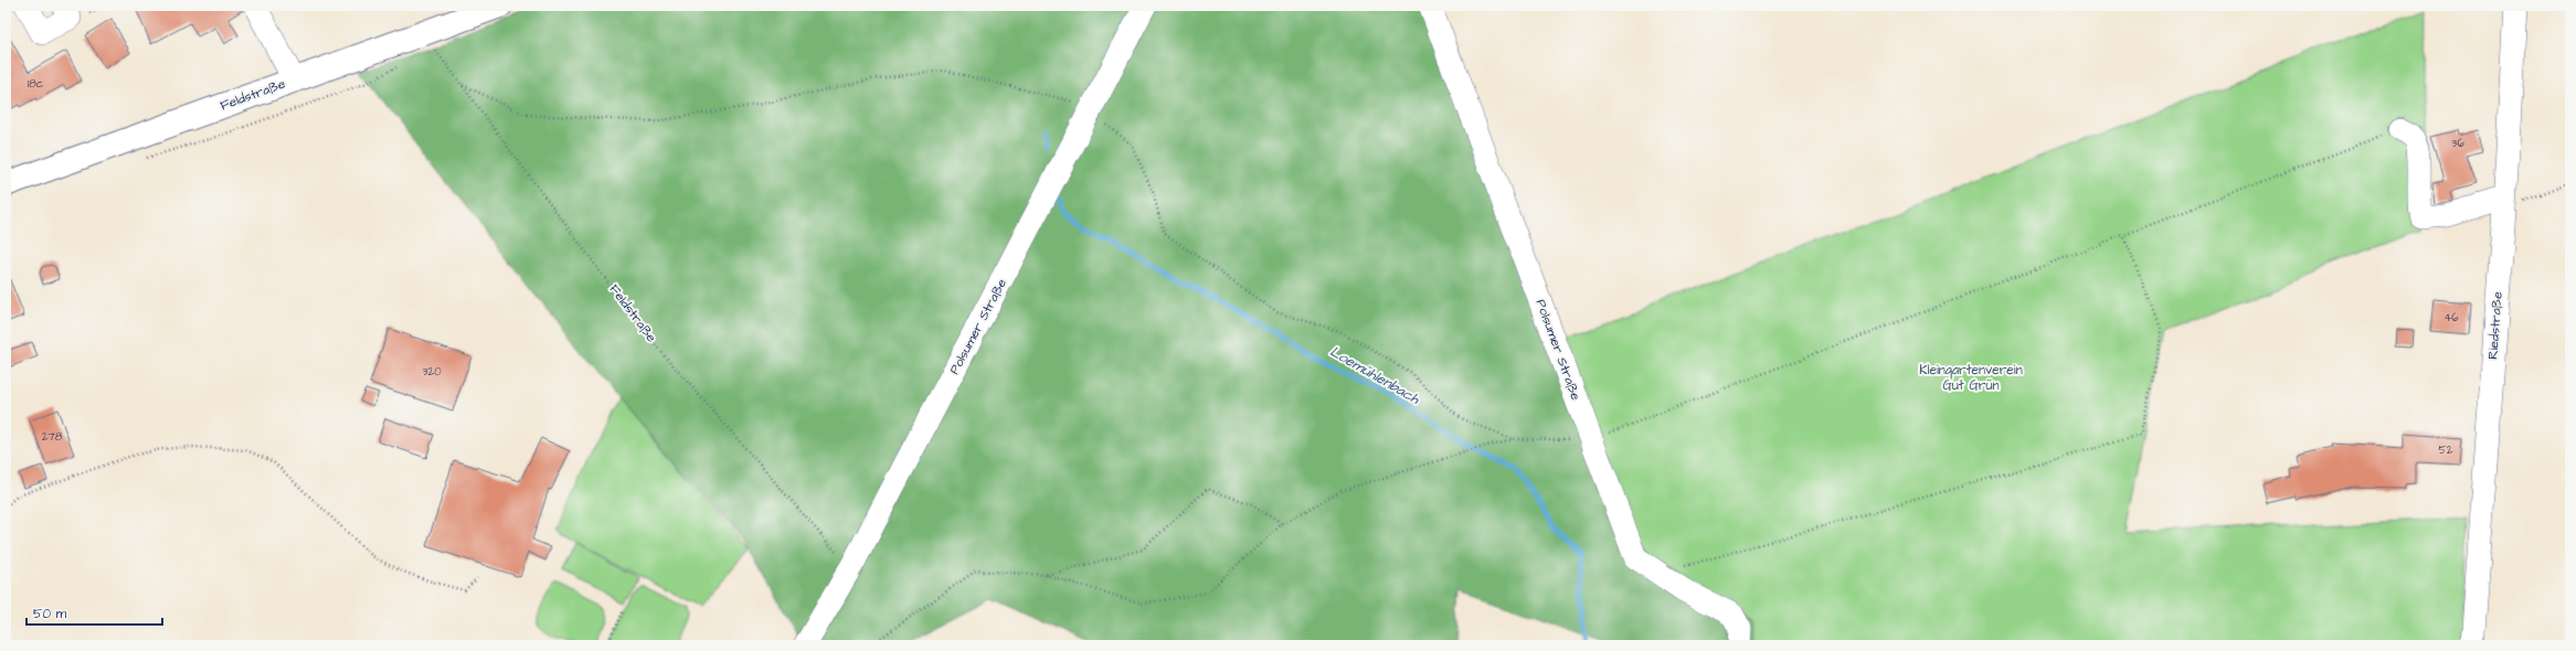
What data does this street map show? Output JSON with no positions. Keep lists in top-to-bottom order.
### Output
{
  "streets": {
    "main road": ["Feldstraße"],
    "street": ["Riedstraße", "Polsumer Straße"]
  },
  "crossings": [
    ["Feldstraße", "Polsumer Straße"]
  ],
  "water": ["Loemühlenbach"],
  "parks": ["Kleingartenverein Gut Grün"],
  "house_numbers": [
    "18c",
    "36",
    "46",
    "320",
    "278",
    "52"
  ],
  "scale_bar": "50 m"
}
